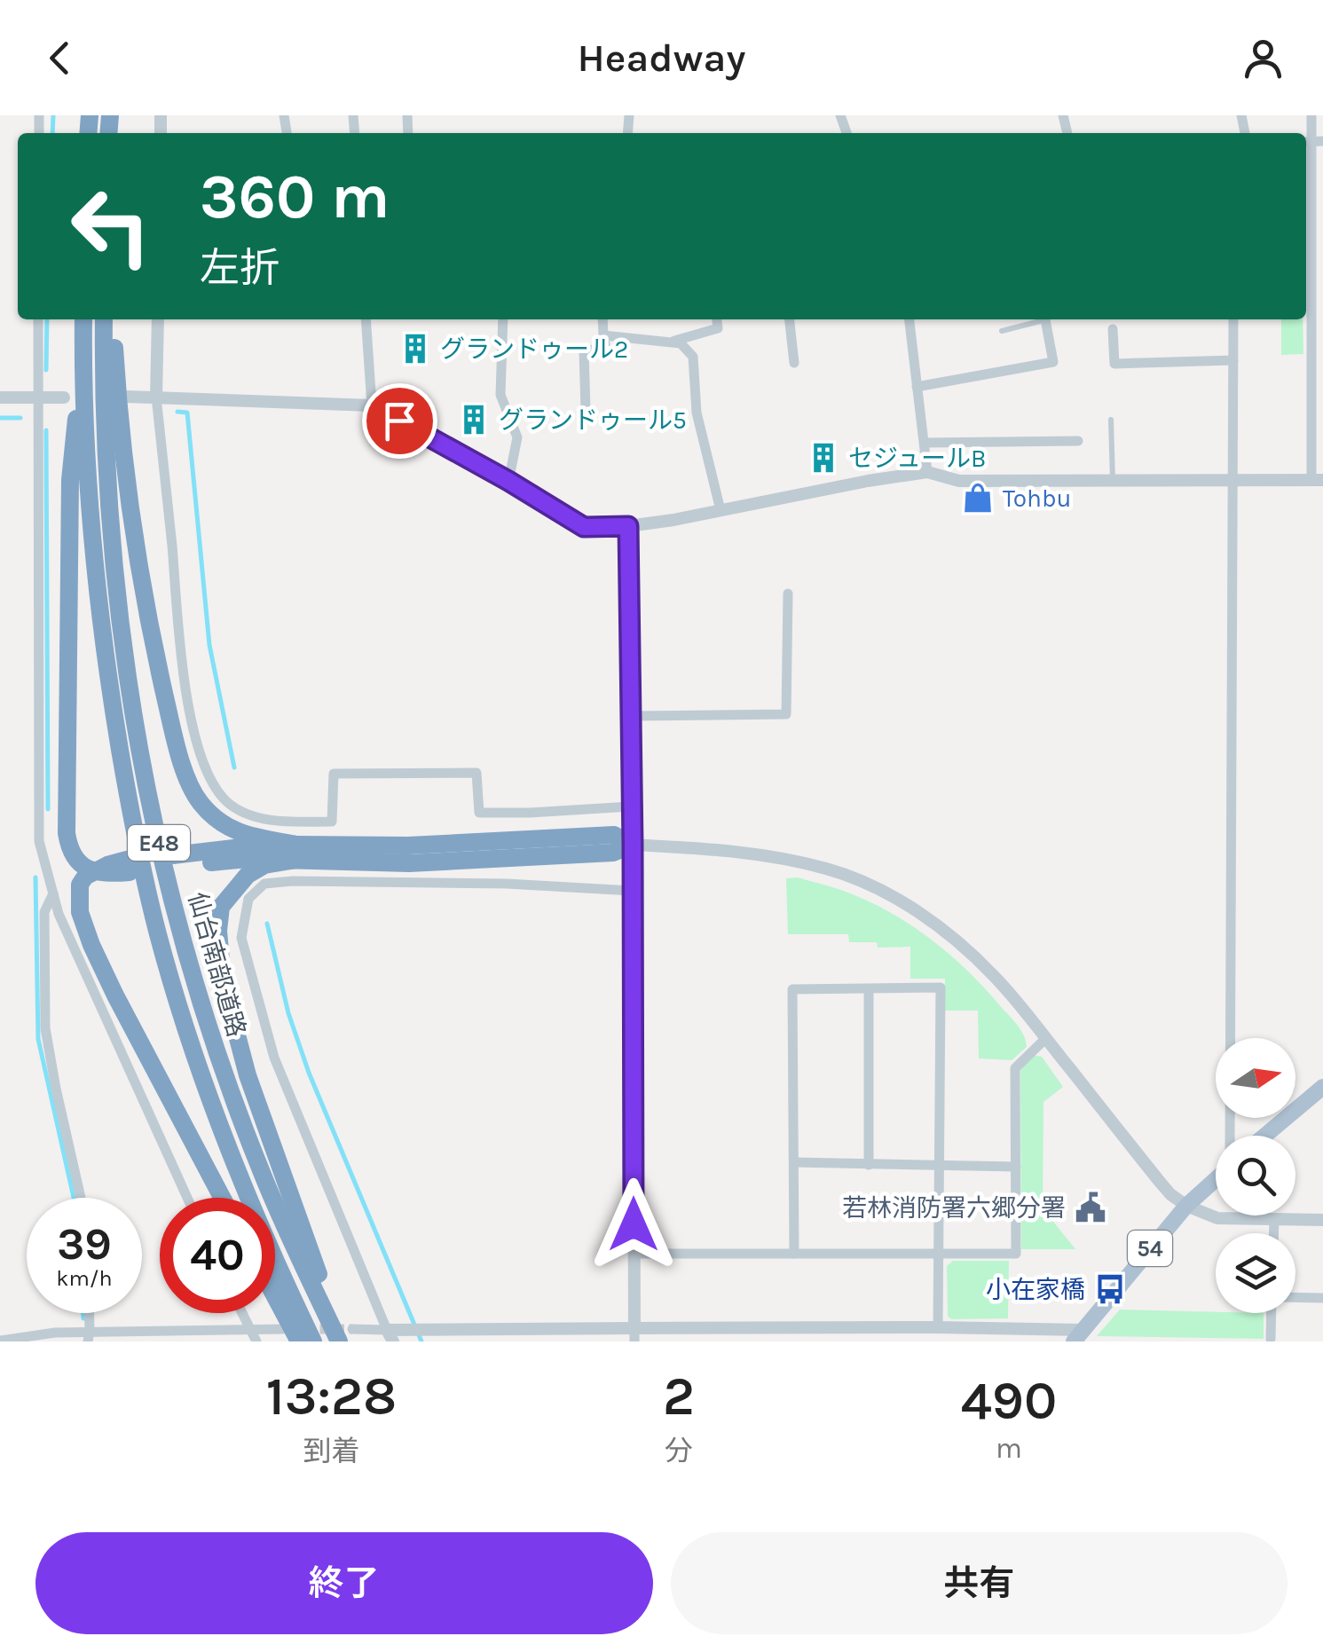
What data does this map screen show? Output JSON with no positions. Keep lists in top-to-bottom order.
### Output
{
  "streets": {
    "highway": ["E48", "仙台南部道路"],
    "main road": ["54"]
  },
  "places": {
    "building": ["グランドゥール2", "グランドゥール5", "セジュールB"],
    "shop": ["Tohbu"],
    "public building": ["若林消防署六郷分署"],
    "bus stop": ["小在家橋"]
  },
  "north": "right",
  "page": {
    "header": "Headway",
    "turn": ["360 m", "左折"],
    "speed": "39 km/h",
    "limit": "40",
    "eta": [
      "13:28",
      "到着",
      "2",
      "分",
      "490",
      "m"
    ],
    "buttons": ["終了", "共有"]
  }
}
